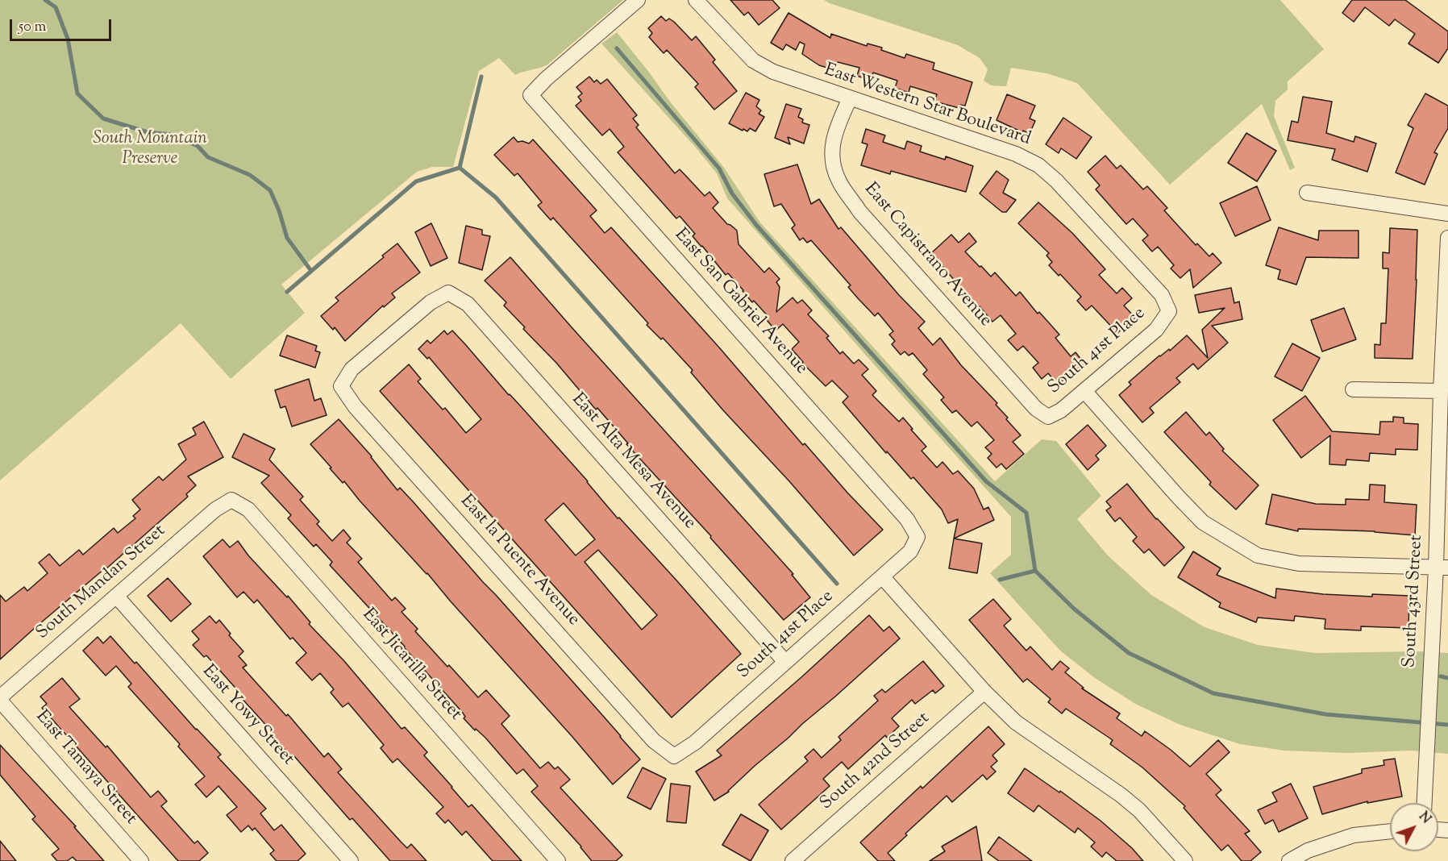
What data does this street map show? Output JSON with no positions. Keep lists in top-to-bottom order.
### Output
{
  "streets": {
    "street": [
      "East Western Star Boulevard",
      "East Capistrano Avenue",
      "East San Gabriel Avenue",
      "South 41st Place",
      "East Alta Mesa Avenue",
      "East la Puente Avenue",
      "South Mandan Street",
      "South 43rd Street",
      "East Jicarilla Street",
      "East Yowy Street",
      "South 42nd Street",
      "East Tamaya Street"
    ]
  },
  "crossings": [
    ["East Western Star Boulevard", "East Capistrano Avenue"],
    ["East Western Star Boulevard", "South 41st Place"],
    ["East Capistrano Avenue", "South 41st Place"],
    ["East San Gabriel Avenue", "South 41st Place"],
    ["South 41st Place", "East Alta Mesa Avenue"],
    ["South 41st Place", "East la Puente Avenue"],
    ["East Alta Mesa Avenue", "East la Puente Avenue"],
    ["South Mandan Street", "East Jicarilla Street"],
    ["South Mandan Street", "East Yowy Street"],
    ["South Mandan Street", "East Tamaya Street"]
  ],
  "parks": ["South Mountain Preserve"],
  "scale_bar": "50 m",
  "north": "top right"
}
